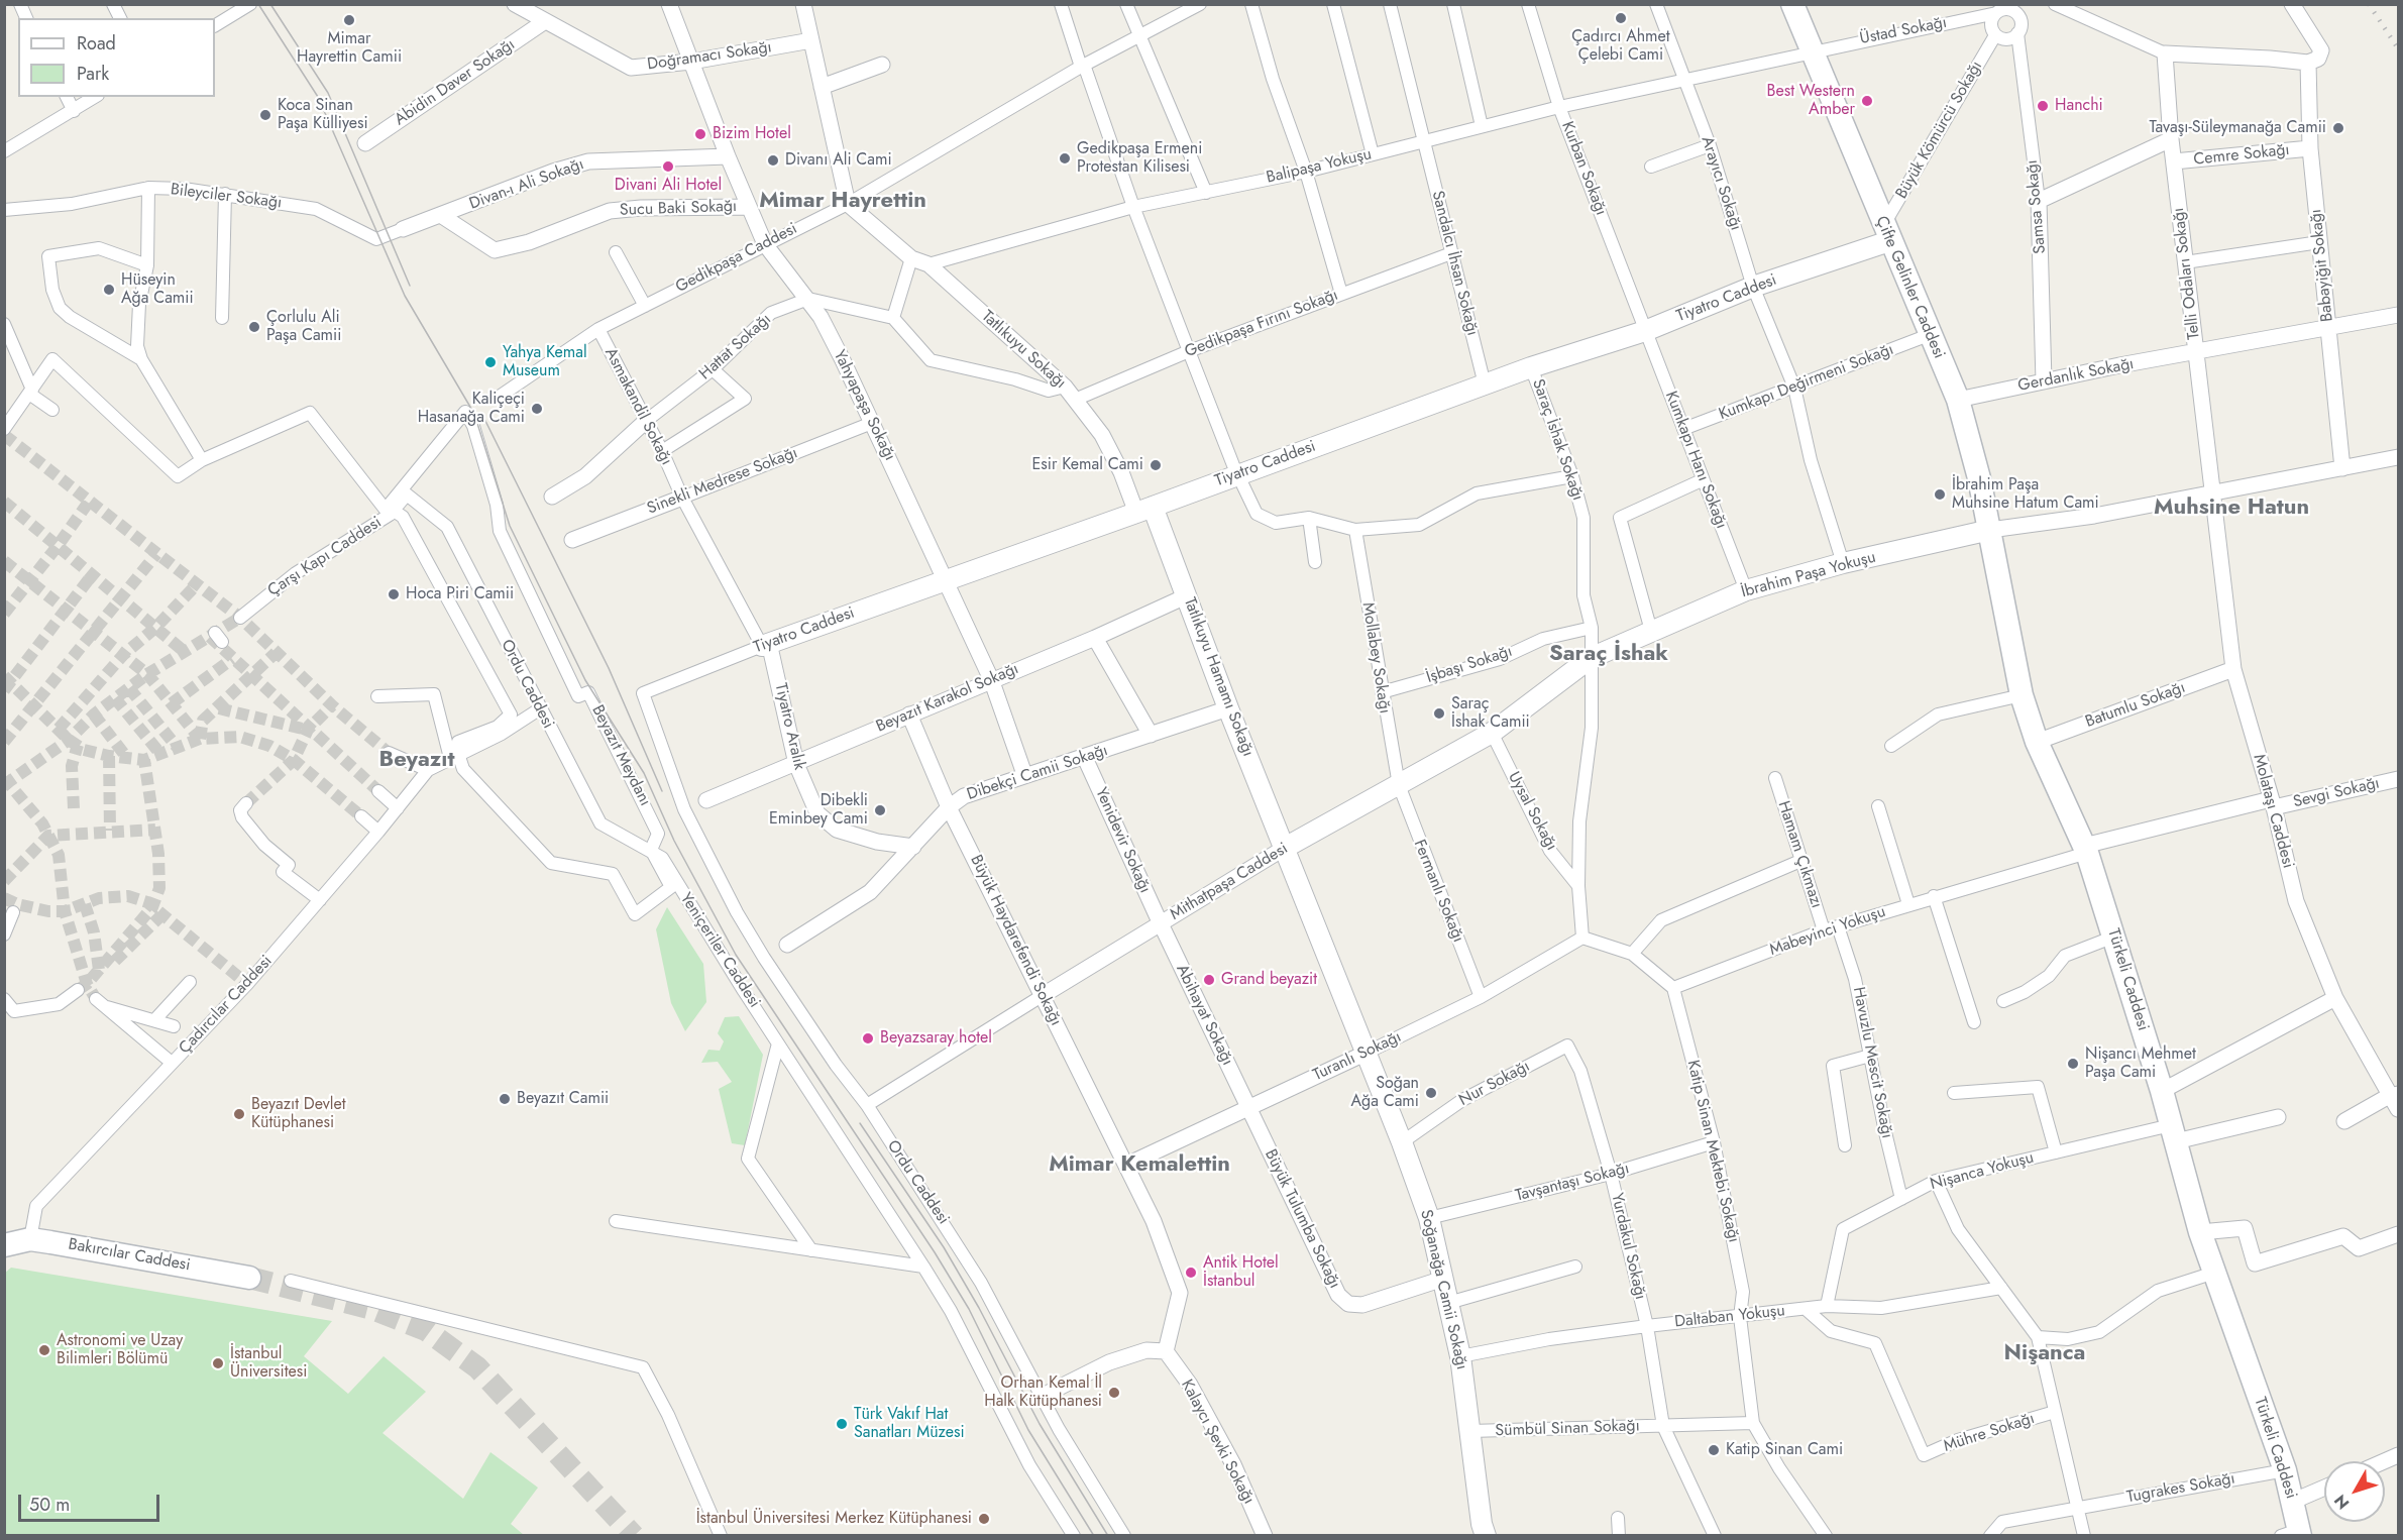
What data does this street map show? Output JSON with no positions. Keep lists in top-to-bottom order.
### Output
{
  "streets": {
    "main road": ["Çifte Gelinler Caddesi", "Türkeli Caddesi", "Bakırcılar Caddesi"],
    "street": [
      "Üstad Sokağı",
      "Doğramacı Sokağı",
      "Abidin Daver Sokağı",
      "Büyük Kömürcü Sokağı",
      "Cemre Sokağı",
      "Balipaşa Yokuşu",
      "Kurban Sokağı",
      "Arayıcı Sokağı",
      "Divan-ı Ali Sokağı",
      "Bileyciler Sokağı",
      "Samsa Sokağı",
      "Sucu Baki Sokağı",
      "Gedikpaşa Caddesi",
      "Sandalcı İhsan Sokağı",
      "Babayiğit Sokağı",
      "Telli Odaları Sokağı",
      "Tiyatro Caddesi",
      "Gedikpaşa Fırını Sokağı",
      "Hattat Sokağı",
      "Tatlıkuyu Sokağı",
      "Gerdanlık Sokağı",
      "Kumkapı Değirmeni Sokağı",
      "Yahyapaşa Sokağı",
      "Asmakandil Sokağı",
      "Saraç İshak Sokağı",
      "Kumkapı Hanı Sokağı",
      "Sinekli Medrese Sokağı",
      "Çarşı Kapı Caddesi",
      "İbrahim Paşa Yokuşu",
      "Mollabey Sokağı",
      "İşbaşı Sokağı",
      "Tatlıkuyu Hamamı Sokağı",
      "Ordu Caddesi",
      "Beyazıt Karakol Sokağı",
      "Batumlu Sokağı",
      "Tiyatro Aralık",
      "Beyazıt Meydanı",
      "Dibekçi Camii Sokağı",
      "Sevgi Sokağı",
      "Uysal Sokağı",
      "Molataşı Caddesi",
      "Yenidevir Sokağı",
      "Hamam Çıkmazı",
      "Mithatpaşa Caddesi",
      "Fermanlı Sokağı",
      "Mabeyinci Yokuşu",
      "Büyük Haydarefendi Sokağı",
      "Yeniçeriler Caddesi",
      "Çadırcılar Caddesi",
      "Abihayat Sokağı",
      "Turanlı Sokağı",
      "Havuzlu Mescit Sokağı",
      "Nur Sokağı",
      "Katip Sinan Mektebi Sokağı",
      "Nişanca Yokuşu",
      "Tavşantaşı Sokağı",
      "Büyük Tulumba Sokağı",
      "Yurdakul Sokağı",
      "Soğanağa Camii Sokağı",
      "Daltaban Yokuşu",
      "Sümbül Sinan Sokağı",
      "Mühre Sokağı",
      "Kalaycı Şevki Sokağı",
      "Tugrakes Sokağı"
    ]
  },
  "crossings": [
    ["Üstad Sokağı", "Büyük Kömürcü Sokağı"],
    ["Üstad Sokağı", "Balipaşa Yokuşu"],
    ["Üstad Sokağı", "Samsa Sokağı"],
    ["Üstad Sokağı", "Çifte Gelinler Caddesi"],
    ["Doğramacı Sokağı", "Abidin Daver Sokağı"],
    ["Doğramacı Sokağı", "Yahyapaşa Sokağı"],
    ["Büyük Kömürcü Sokağı", "Samsa Sokağı"],
    ["Büyük Kömürcü Sokağı", "Çifte Gelinler Caddesi"],
    ["Büyük Kömürcü Sokağı", "Tiyatro Caddesi"],
    ["Cemre Sokağı", "Babayiğit Sokağı"],
    ["Cemre Sokağı", "Telli Odaları Sokağı"],
    ["Balipaşa Yokuşu", "Kurban Sokağı"],
    ["Balipaşa Yokuşu", "Arayıcı Sokağı"],
    ["Balipaşa Yokuşu", "Sandalcı İhsan Sokağı"],
    ["Balipaşa Yokuşu", "Çifte Gelinler Caddesi"],
    ["Balipaşa Yokuşu", "Tatlıkuyu Sokağı"],
    ["Kurban Sokağı", "Tiyatro Caddesi"],
    ["Kurban Sokağı", "Kumkapı Hanı Sokağı"],
    ["Arayıcı Sokağı", "Tiyatro Caddesi"],
    ["Arayıcı Sokağı", "Kumkapı Değirmeni Sokağı"],
    ["Arayıcı Sokağı", "İbrahim Paşa Yokuşu"],
    ["Divan-ı Ali Sokağı", "Bileyciler Sokağı"],
    ["Divan-ı Ali Sokağı", "Sucu Baki Sokağı"],
    ["Divan-ı Ali Sokağı", "Yahyapaşa Sokağı"],
    ["Samsa Sokağı", "Gerdanlık Sokağı"],
    ["Sucu Baki Sokağı", "Yahyapaşa Sokağı"],
    ["Gedikpaşa Caddesi", "Yahyapaşa Sokağı"],
    ["Gedikpaşa Caddesi", "Asmakandil Sokağı"],
    ["Sandalcı İhsan Sokağı", "Tiyatro Caddesi"],
    ["Sandalcı İhsan Sokağı", "Gedikpaşa Fırını Sokağı"],
    ["Babayiğit Sokağı", "Gerdanlık Sokağı"],
    ["Telli Odaları Sokağı", "Gerdanlık Sokağı"],
    ["Telli Odaları Sokağı", "Molataşı Caddesi"],
    ["Çifte Gelinler Caddesi", "Tiyatro Caddesi"],
    ["Çifte Gelinler Caddesi", "Gerdanlık Sokağı"],
    ["Çifte Gelinler Caddesi", "Kumkapı Değirmeni Sokağı"],
    ["Çifte Gelinler Caddesi", "İbrahim Paşa Yokuşu"],
    ["Çifte Gelinler Caddesi", "Türkeli Caddesi"],
    ["Tiyatro Caddesi", "Tatlıkuyu Sokağı"],
    ["Tiyatro Caddesi", "Yahyapaşa Sokağı"],
    ["Tiyatro Caddesi", "Asmakandil Sokağı"],
    ["Tiyatro Caddesi", "Saraç İshak Sokağı"],
    ["Tiyatro Caddesi", "Kumkapı Hanı Sokağı"],
    ["Tiyatro Caddesi", "Tatlıkuyu Hamamı Sokağı"],
    ["Tiyatro Caddesi", "Ordu Caddesi"],
    ["Tiyatro Caddesi", "Tiyatro Aralık"],
    ["Gedikpaşa Fırını Sokağı", "Tatlıkuyu Sokağı"],
    ["Hattat Sokağı", "Yahyapaşa Sokağı"],
    ["Hattat Sokağı", "Asmakandil Sokağı"],
    ["Tatlıkuyu Sokağı", "Tatlıkuyu Hamamı Sokağı"],
    ["Kumkapı Değirmeni Sokağı", "Kumkapı Hanı Sokağı"],
    ["Yahyapaşa Sokağı", "Sinekli Medrese Sokağı"],
    ["Yahyapaşa Sokağı", "Beyazıt Karakol Sokağı"],
    ["Yahyapaşa Sokağı", "Dibekçi Camii Sokağı"],
    ["Asmakandil Sokağı", "Sinekli Medrese Sokağı"],
    ["Asmakandil Sokağı", "Tiyatro Aralık"],
    ["Saraç İshak Sokağı", "İbrahim Paşa Yokuşu"],
    ["Saraç İshak Sokağı", "İşbaşı Sokağı"],
    ["Saraç İshak Sokağı", "Mithatpaşa Caddesi"],
    ["Kumkapı Hanı Sokağı", "İbrahim Paşa Yokuşu"],
    ["Çarşı Kapı Caddesi", "Ordu Caddesi"],
    ["Çarşı Kapı Caddesi", "Beyazıt Meydanı"],
    ["İbrahim Paşa Yokuşu", "Mithatpaşa Caddesi"],
    ["İbrahim Paşa Yokuşu", "Türkeli Caddesi"],
    ["Mollabey Sokağı", "İşbaşı Sokağı"],
    ["Mollabey Sokağı", "Mithatpaşa Caddesi"],
    ["Mollabey Sokağı", "Fermanlı Sokağı"],
    ["Tatlıkuyu Hamamı Sokağı", "Beyazıt Karakol Sokağı"],
    ["Tatlıkuyu Hamamı Sokağı", "Dibekçi Camii Sokağı"],
    ["Tatlıkuyu Hamamı Sokağı", "Mithatpaşa Caddesi"],
    ["Tatlıkuyu Hamamı Sokağı", "Turanlı Sokağı"],
    ["Tatlıkuyu Hamamı Sokağı", "Soğanağa Camii Sokağı"],
    ["Ordu Caddesi", "Beyazıt Meydanı"],
    ["Ordu Caddesi", "Mithatpaşa Caddesi"],
    ["Ordu Caddesi", "Yeniçeriler Caddesi"],
    ["Beyazıt Karakol Sokağı", "Tiyatro Aralık"],
    ["Beyazıt Karakol Sokağı", "Büyük Haydarefendi Sokağı"],
    ["Batumlu Sokağı", "Molataşı Caddesi"],
    ["Batumlu Sokağı", "Türkeli Caddesi"],
    ["Tiyatro Aralık", "Dibekçi Camii Sokağı"],
    ["Dibekçi Camii Sokağı", "Yenidevir Sokağı"],
    ["Dibekçi Camii Sokağı", "Büyük Haydarefendi Sokağı"],
    ["Sevgi Sokağı", "Molataşı Caddesi"],
    ["Sevgi Sokağı", "Mabeyinci Yokuşu"],
    ["Sevgi Sokağı", "Türkeli Caddesi"],
    ["Uysal Sokağı", "Mithatpaşa Caddesi"],
    ["Yenidevir Sokağı", "Mithatpaşa Caddesi"],
    ["Yenidevir Sokağı", "Abihayat Sokağı"],
    ["Hamam Çıkmazı", "Mabeyinci Yokuşu"],
    ["Mithatpaşa Caddesi", "Fermanlı Sokağı"],
    ["Mithatpaşa Caddesi", "Büyük Haydarefendi Sokağı"],
    ["Mithatpaşa Caddesi", "Abihayat Sokağı"],
    ["Fermanlı Sokağı", "Turanlı Sokağı"],
    ["Mabeyinci Yokuşu", "Türkeli Caddesi"],
    ["Mabeyinci Yokuşu", "Havuzlu Mescit Sokağı"],
    ["Mabeyinci Yokuşu", "Katip Sinan Mektebi Sokağı"],
    ["Büyük Haydarefendi Sokağı", "Turanlı Sokağı"],
    ["Büyük Haydarefendi Sokağı", "Kalaycı Şevki Sokağı"],
    ["Türkeli Caddesi", "Nişanca Yokuşu"],
    ["Türkeli Caddesi", "Tugrakes Sokağı"],
    ["Çadırcılar Caddesi", "Bakırcılar Caddesi"],
    ["Abihayat Sokağı", "Turanlı Sokağı"],
    ["Abihayat Sokağı", "Büyük Tulumba Sokağı"],
    ["Turanlı Sokağı", "Büyük Tulumba Sokağı"],
    ["Turanlı Sokağı", "Soğanağa Camii Sokağı"],
    ["Havuzlu Mescit Sokağı", "Nişanca Yokuşu"],
    ["Nur Sokağı", "Yurdakul Sokağı"],
    ["Nur Sokağı", "Soğanağa Camii Sokağı"],
    ["Katip Sinan Mektebi Sokağı", "Tavşantaşı Sokağı"],
    ["Katip Sinan Mektebi Sokağı", "Daltaban Yokuşu"],
    ["Katip Sinan Mektebi Sokağı", "Sümbül Sinan Sokağı"],
    ["Nişanca Yokuşu", "Daltaban Yokuşu"],
    ["Tavşantaşı Sokağı", "Yurdakul Sokağı"],
    ["Tavşantaşı Sokağı", "Soğanağa Camii Sokağı"],
    ["Büyük Tulumba Sokağı", "Soğanağa Camii Sokağı"],
    ["Yurdakul Sokağı", "Daltaban Yokuşu"],
    ["Yurdakul Sokağı", "Sümbül Sinan Sokağı"],
    ["Soğanağa Camii Sokağı", "Daltaban Yokuşu"],
    ["Soğanağa Camii Sokağı", "Sümbül Sinan Sokağı"],
    ["Daltaban Yokuşu", "Mühre Sokağı"]
  ],
  "districts": [
    "Mimar Hayrettin",
    "Muhsine Hatun",
    "Saraç İshak",
    "Beyazıt",
    "Mimar Kemalettin",
    "Nişanca"
  ],
  "places": [
    "Çadırcı Ahmet Çelebi Cami",
    "Mimar Hayrettin Camii",
    "Best Western Amber",
    "Hanchi",
    "Koca Sinan Paşa Külliyesi",
    "Tavaşı-Süleymanağa Camii",
    "Bizim Hotel",
    "Gedikpaşa Ermeni Protestan Kilisesi",
    "Divanı Ali Cami",
    "Divani Ali Hotel",
    "Hüseyin Ağa Camii",
    "Çorlulu Ali Paşa Camii",
    "Yahya Kemal Museum",
    "Kaliçeçi Hasanağa Cami",
    "Esir Kemal Cami",
    "İbrahim Paşa Muhsine Hatum Cami",
    "Hoca Piri Camii",
    "Saraç İshak Camii",
    "Dibekli Eminbey Cami",
    "Grand beyazit",
    "Beyazsaray hotel",
    "Nişancı Mehmet Paşa Cami",
    "Soğan Ağa Cami",
    "Beyazıt Camii",
    "Beyazıt Devlet Kütüphanesi",
    "Antik Hotel İstanbul",
    "Astronomi ve Uzay Bilimleri Bölümü",
    "İstanbul Üniversitesi",
    "Orhan Kemal İl Halk Kütüphanesi",
    "Türk Vakıf Hat Sanatları Müzesi",
    "Katip Sinan Cami",
    "İstanbul Üniversitesi Merkez Kütüphanesi"
  ],
  "legend": ["Road", "Park"],
  "scale_bar": "50 m",
  "north": "bottom left"
}
